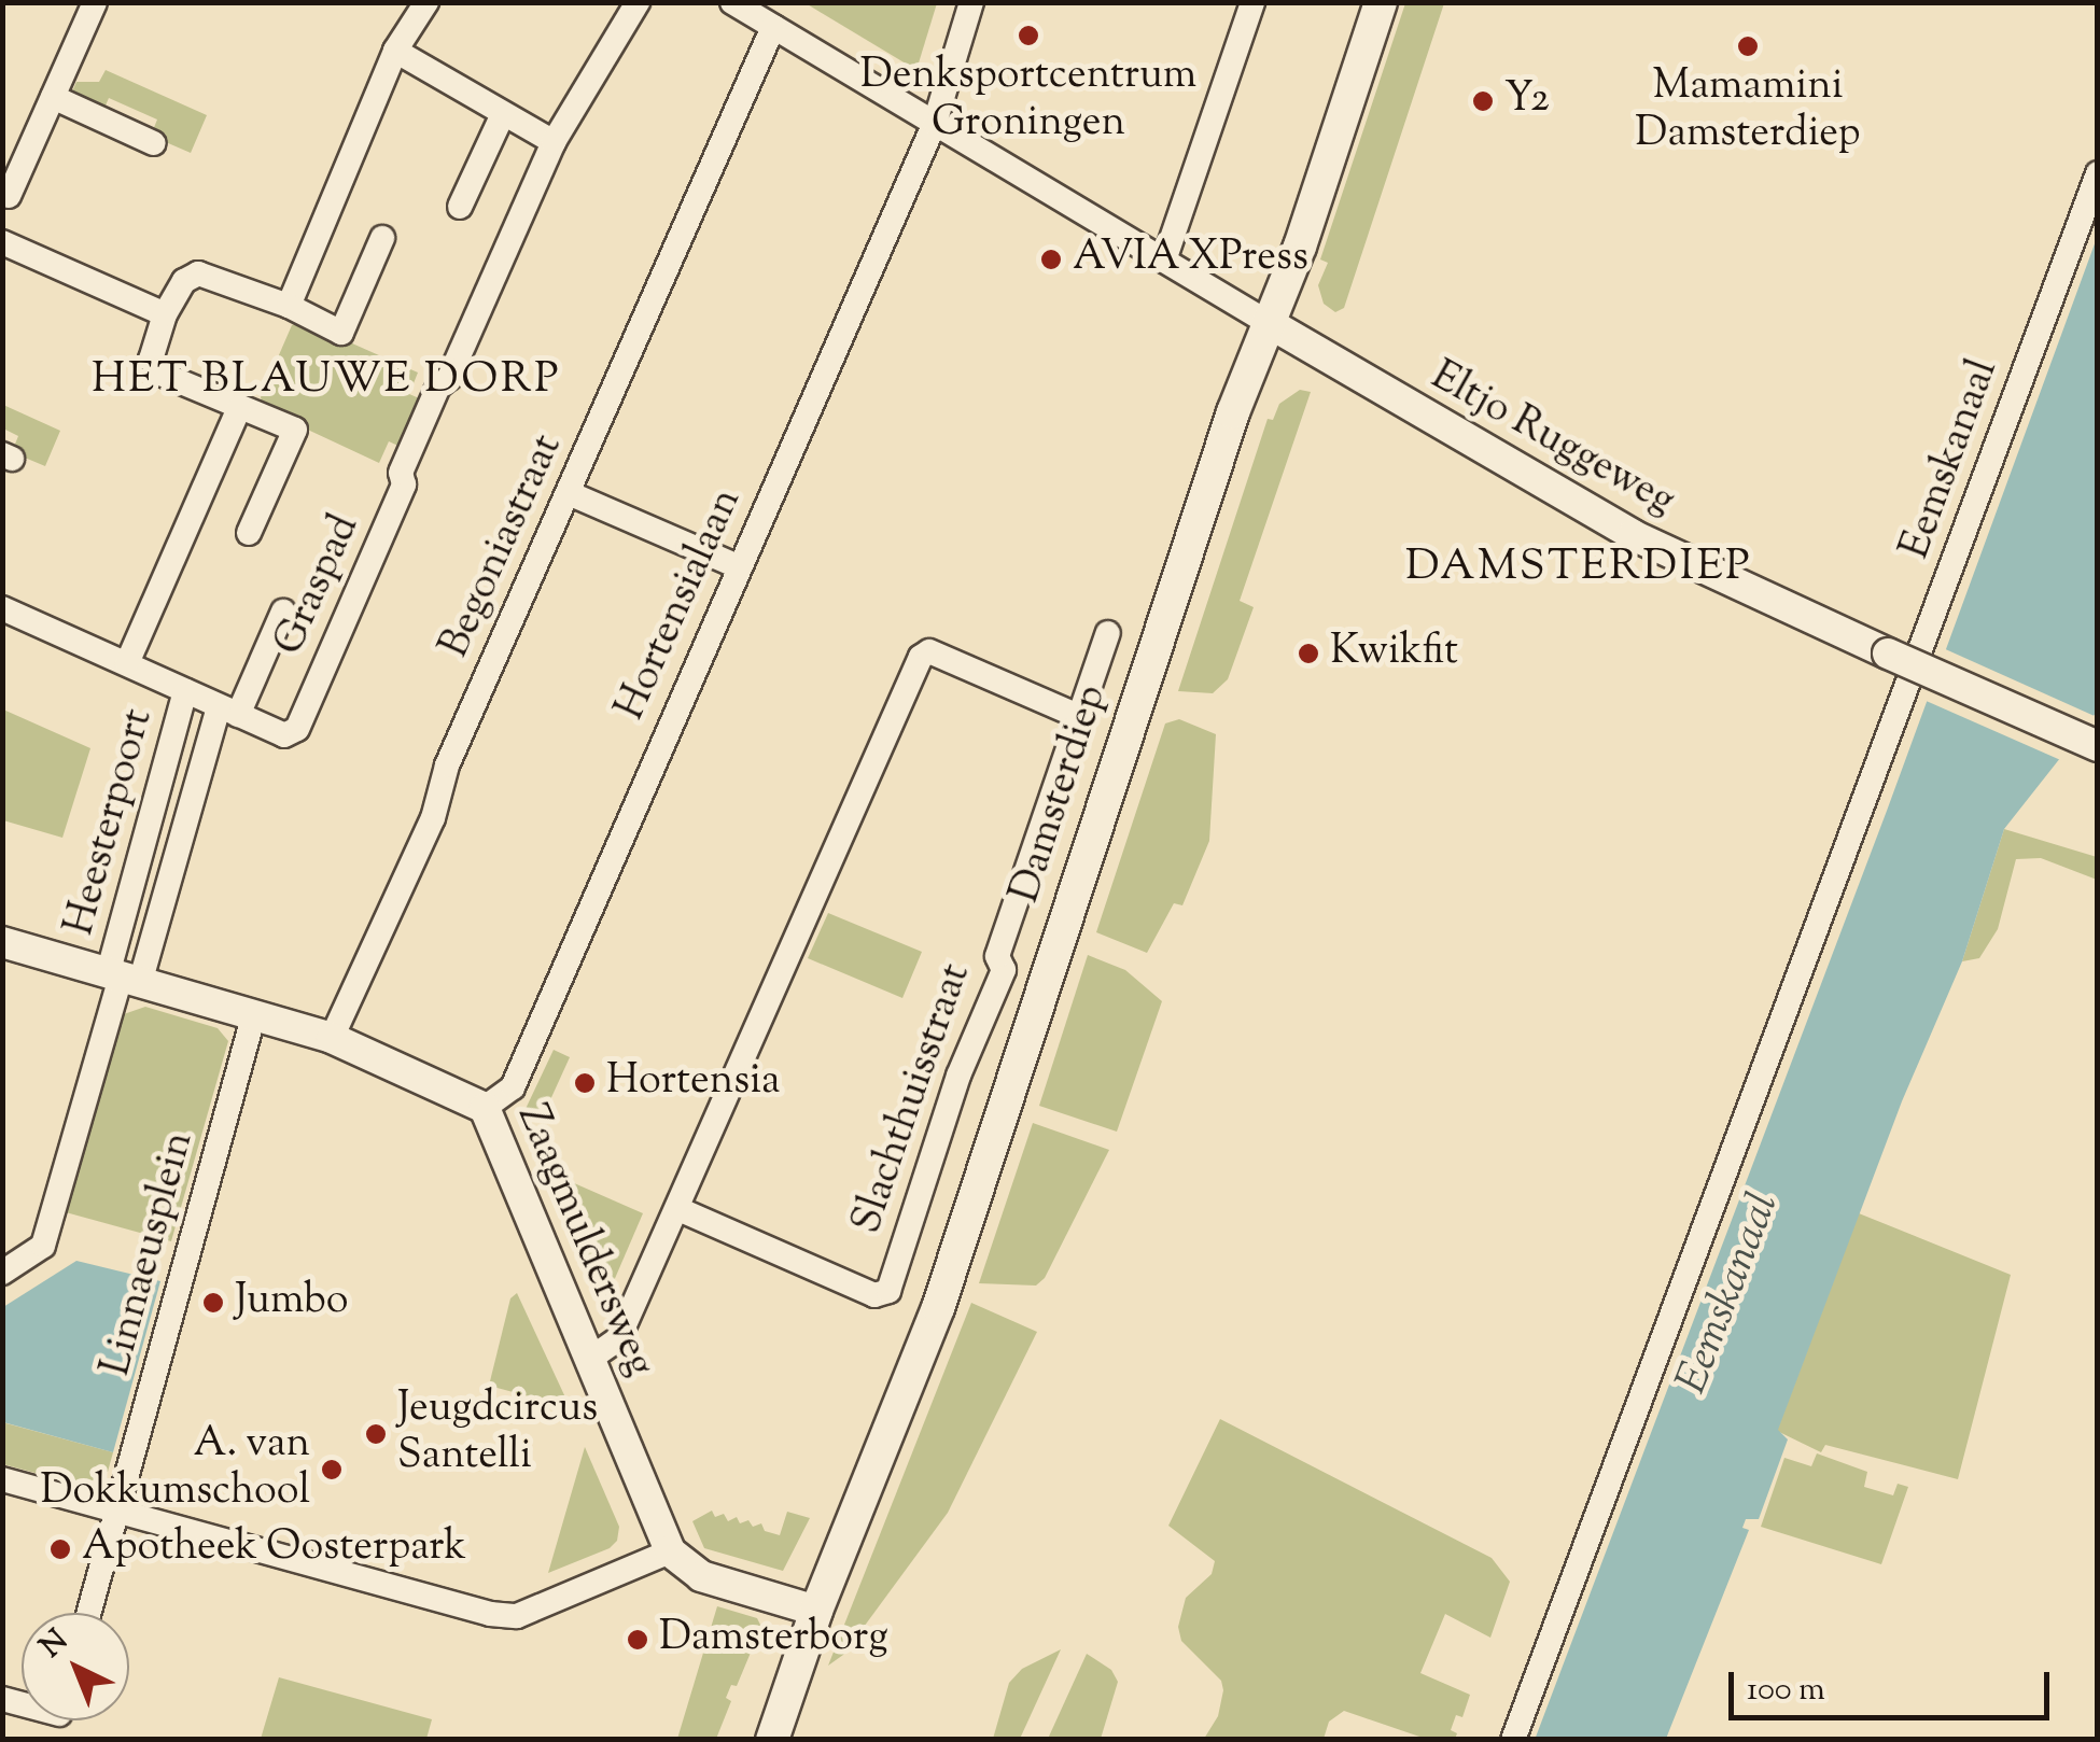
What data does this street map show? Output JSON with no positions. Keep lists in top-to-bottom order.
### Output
{
  "streets": {
    "main road": ["Damsterdiep"],
    "street": [
      "Eltjo Ruggeweg",
      "Eemskanaal",
      "Begoniastraat",
      "Graspad",
      "Hortensialaan",
      "Heesterpoort",
      "Slachthuisstraat",
      "Zaagmuldersweg",
      "Linnaeusplein"
    ]
  },
  "crossings": [
    ["Eltjo Ruggeweg", "Damsterdiep"],
    ["Begoniastraat", "Zaagmuldersweg"],
    ["Graspad", "Heesterpoort"],
    ["Hortensialaan", "Zaagmuldersweg"],
    ["Heesterpoort", "Zaagmuldersweg"],
    ["Zaagmuldersweg", "Linnaeusplein"]
  ],
  "districts": ["HET BLAUWE DORP", "DAMSTERDIEP"],
  "water": ["Eemskanaal"],
  "places": [
    "Denksportcentrum Groningen",
    "Mamamini Damsterdiep",
    "Y2",
    "AVIA XPress",
    "Kwikfit",
    "Hortensia",
    "Jumbo",
    "Jeugdcircus Santelli",
    "A. van Dokkumschool",
    "Apotheek Oosterpark",
    "Damsterborg"
  ],
  "scale_bar": "100 m",
  "north": "top left"
}
